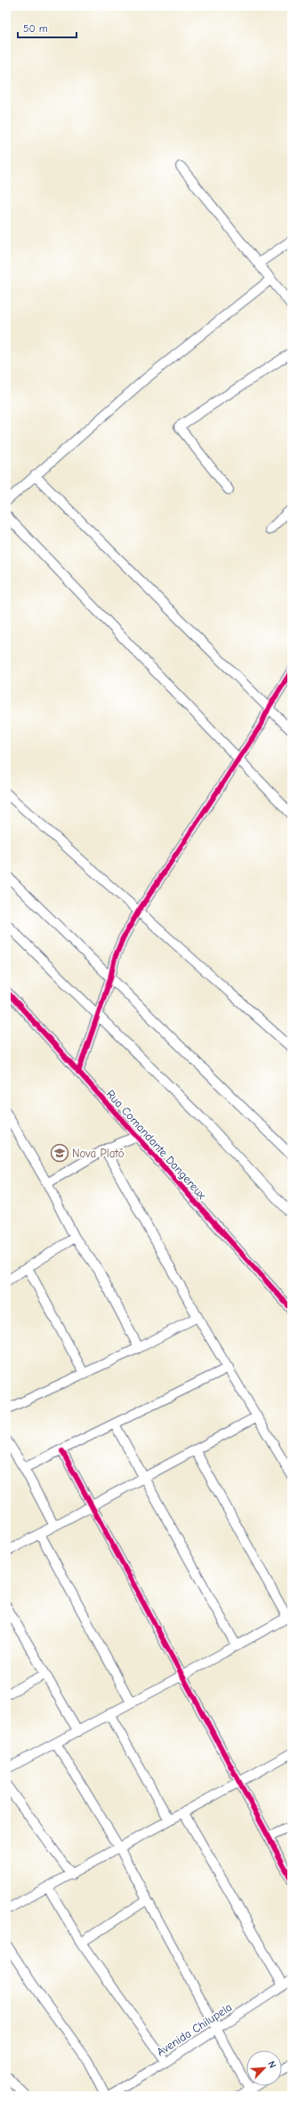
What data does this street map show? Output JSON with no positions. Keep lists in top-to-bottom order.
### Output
{
  "streets": {
    "street": ["Rua Comandante Dangereux", "Avenida Chilupela"]
  },
  "places": {
    "school or university": ["Nova Plató"]
  },
  "scale_bar": "50 m",
  "north": "top right"
}
